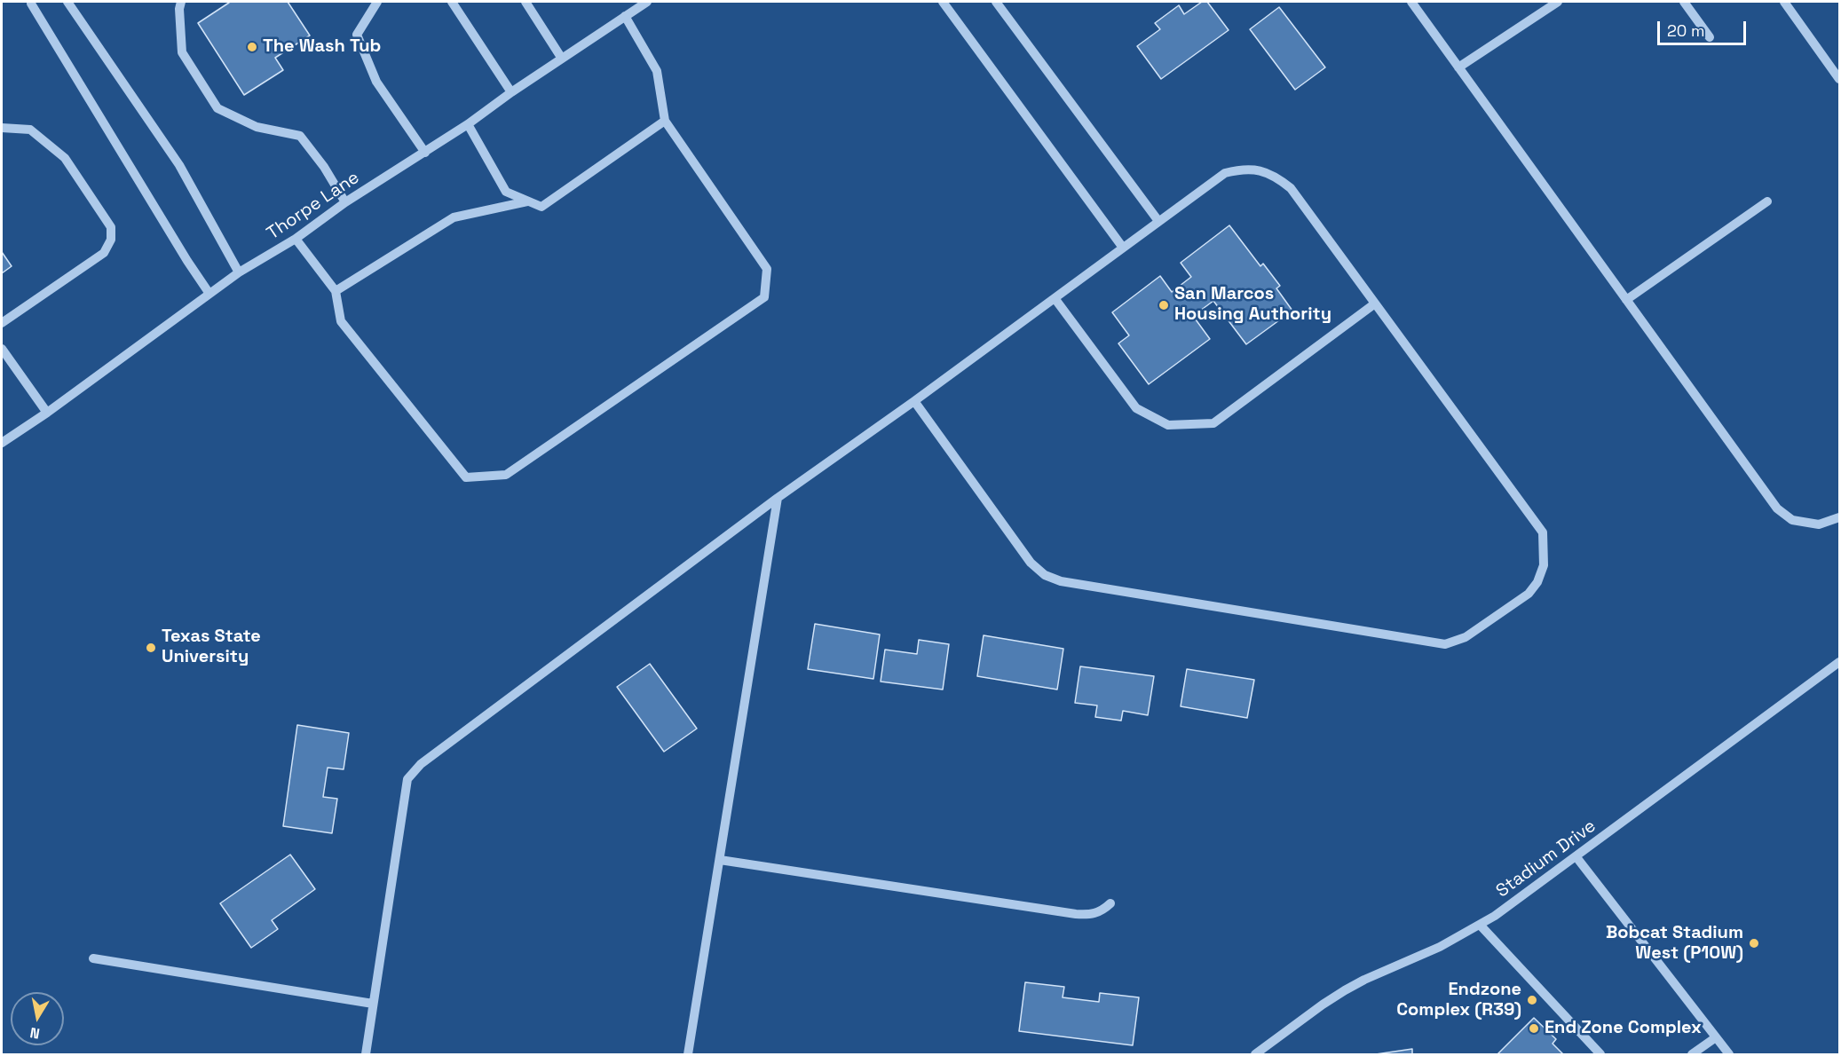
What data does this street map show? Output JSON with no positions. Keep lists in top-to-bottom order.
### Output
{
  "streets": {
    "street": ["Thorpe Lane", "Stadium Drive"]
  },
  "places": [
    "The Wash Tub",
    "San Marcos Housing Authority",
    "Texas State University",
    "Bobcat Stadium West (P10W)",
    "Endzone Complex (R39)",
    "End Zone Complex"
  ],
  "scale_bar": "20 m",
  "north": "bottom"
}
